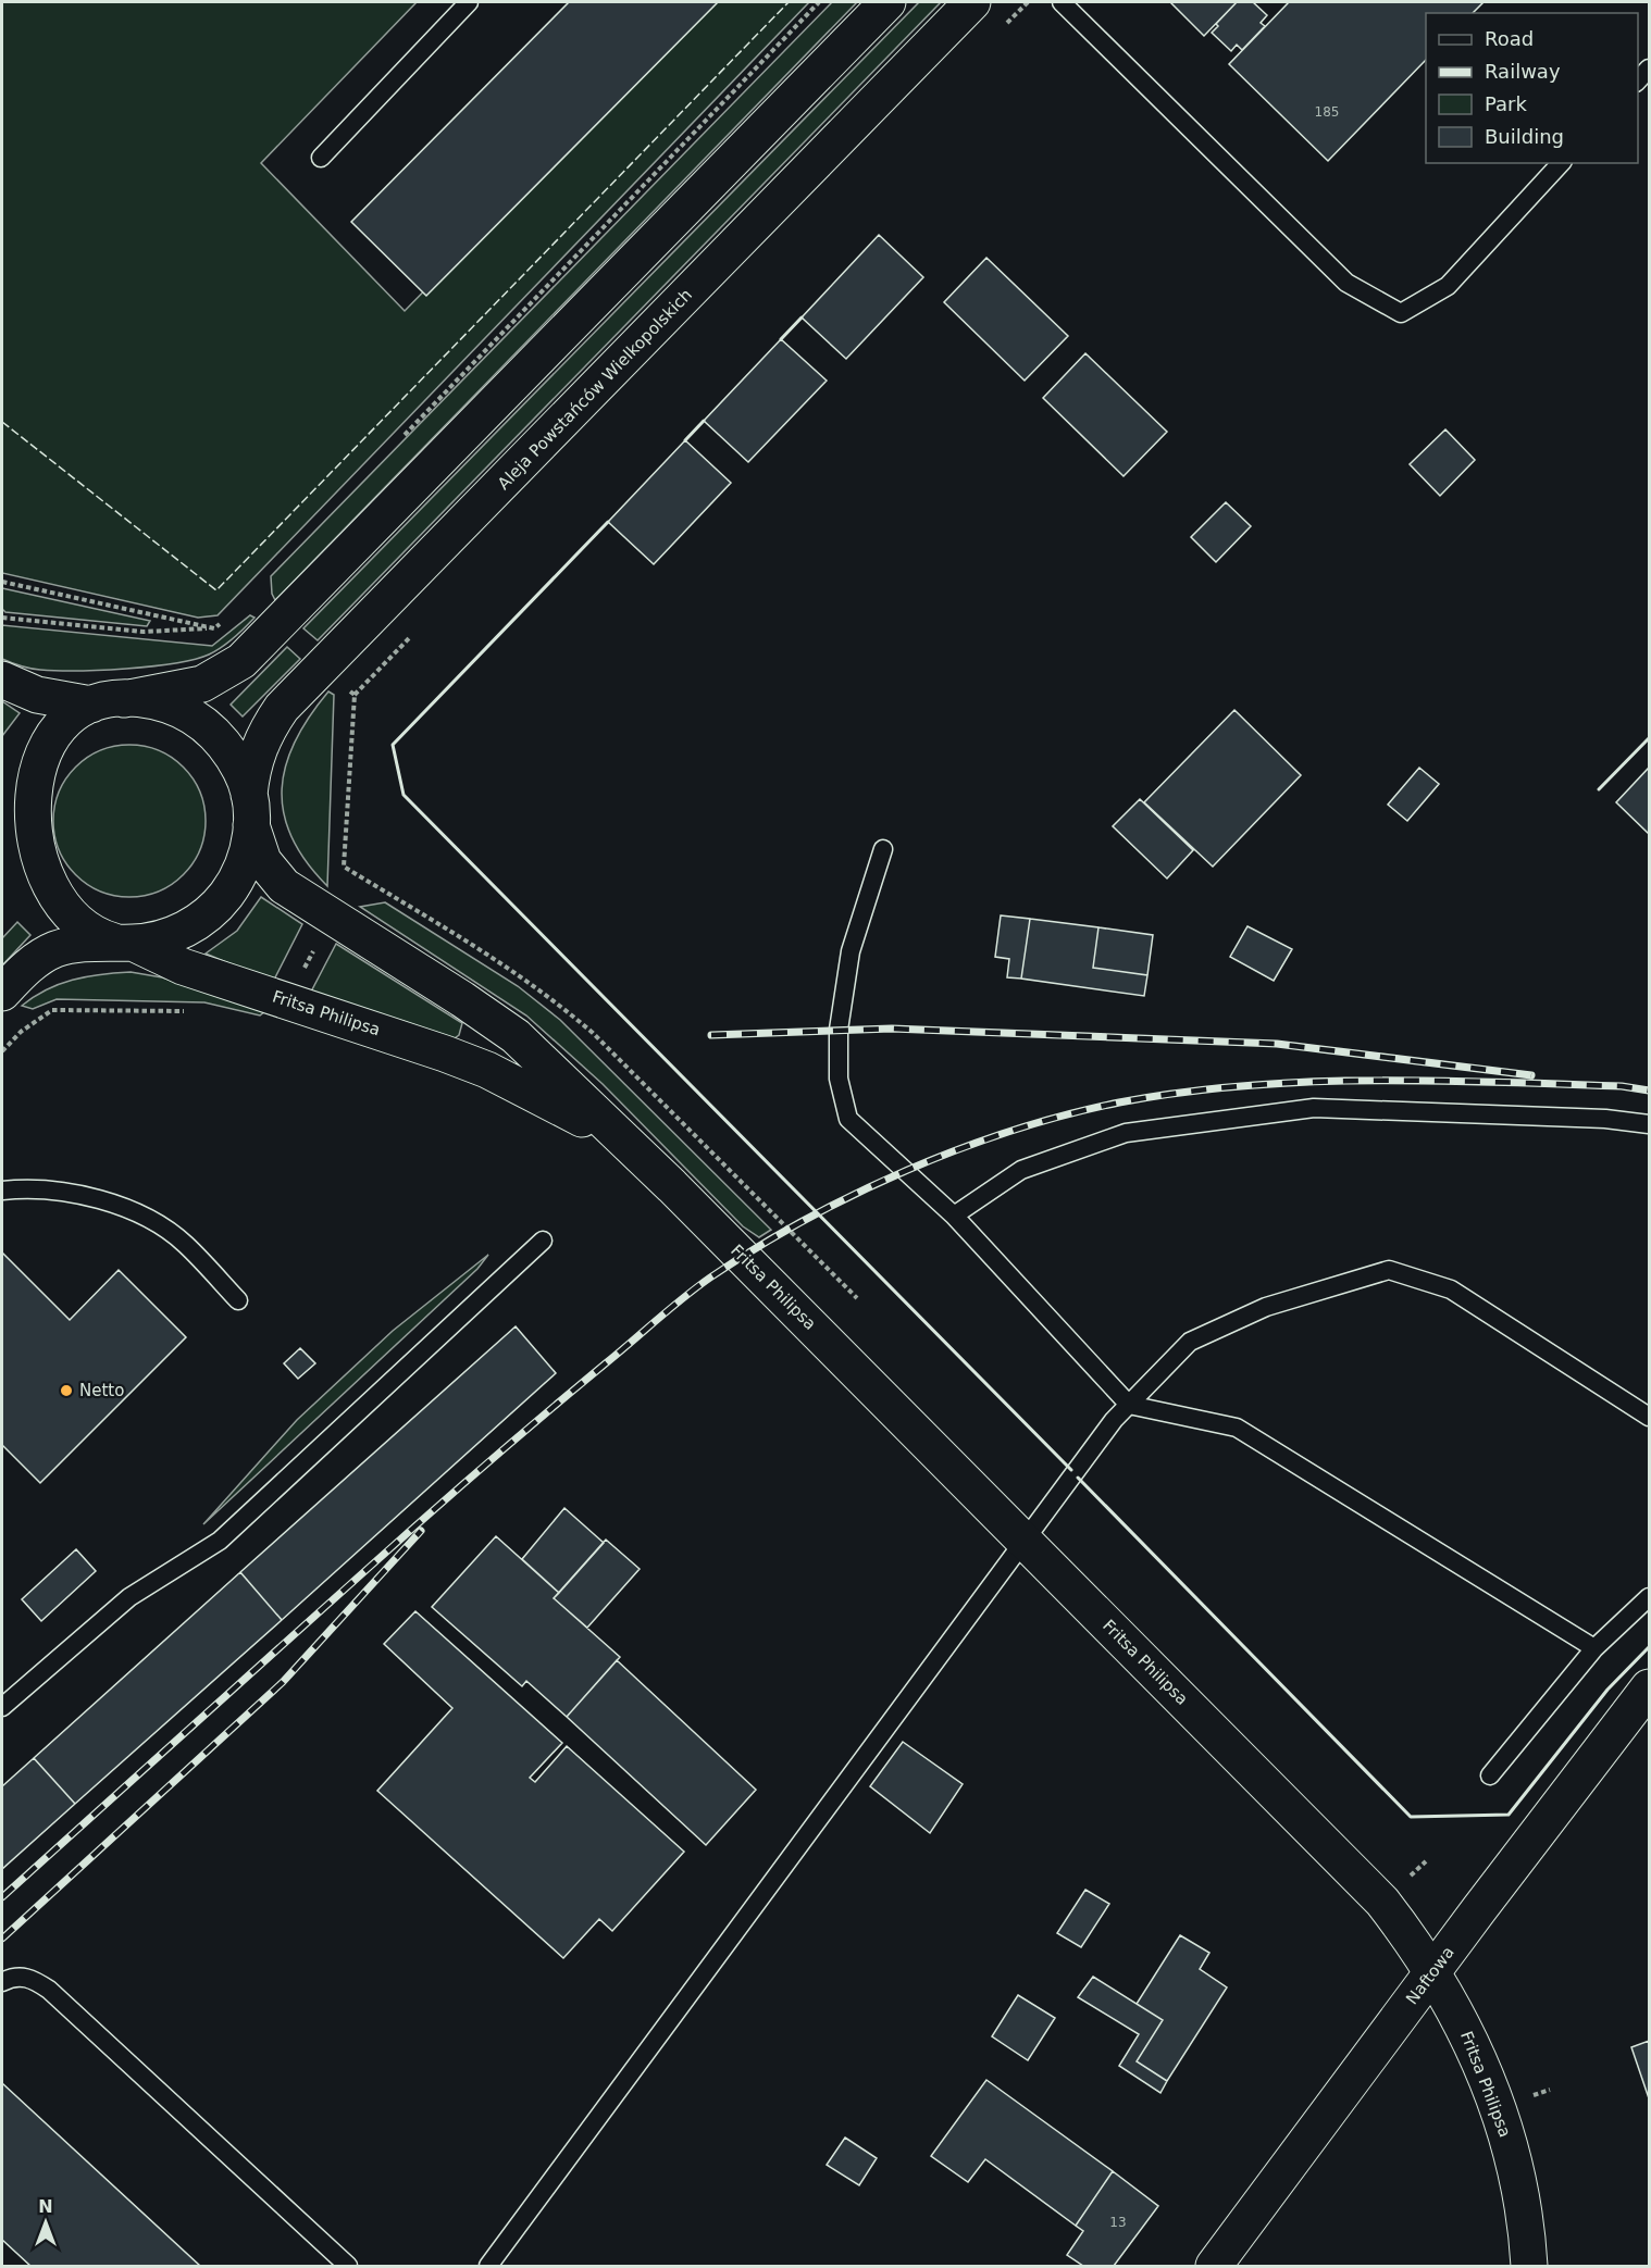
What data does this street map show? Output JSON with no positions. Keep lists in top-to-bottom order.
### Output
{
  "streets": {
    "street": ["Aleja Powstańców Wielkopolskich", "Fritsa Philipsa", "Naftowa"]
  },
  "crossings": [
    ["Aleja Powstańców Wielkopolskich", "Fritsa Philipsa"],
    ["Fritsa Philipsa", "Naftowa"]
  ],
  "places": ["Netto"],
  "house_numbers": ["185", "13"],
  "legend": [
    "Road",
    "Railway",
    "Park",
    "Building"
  ],
  "north": "top"
}
